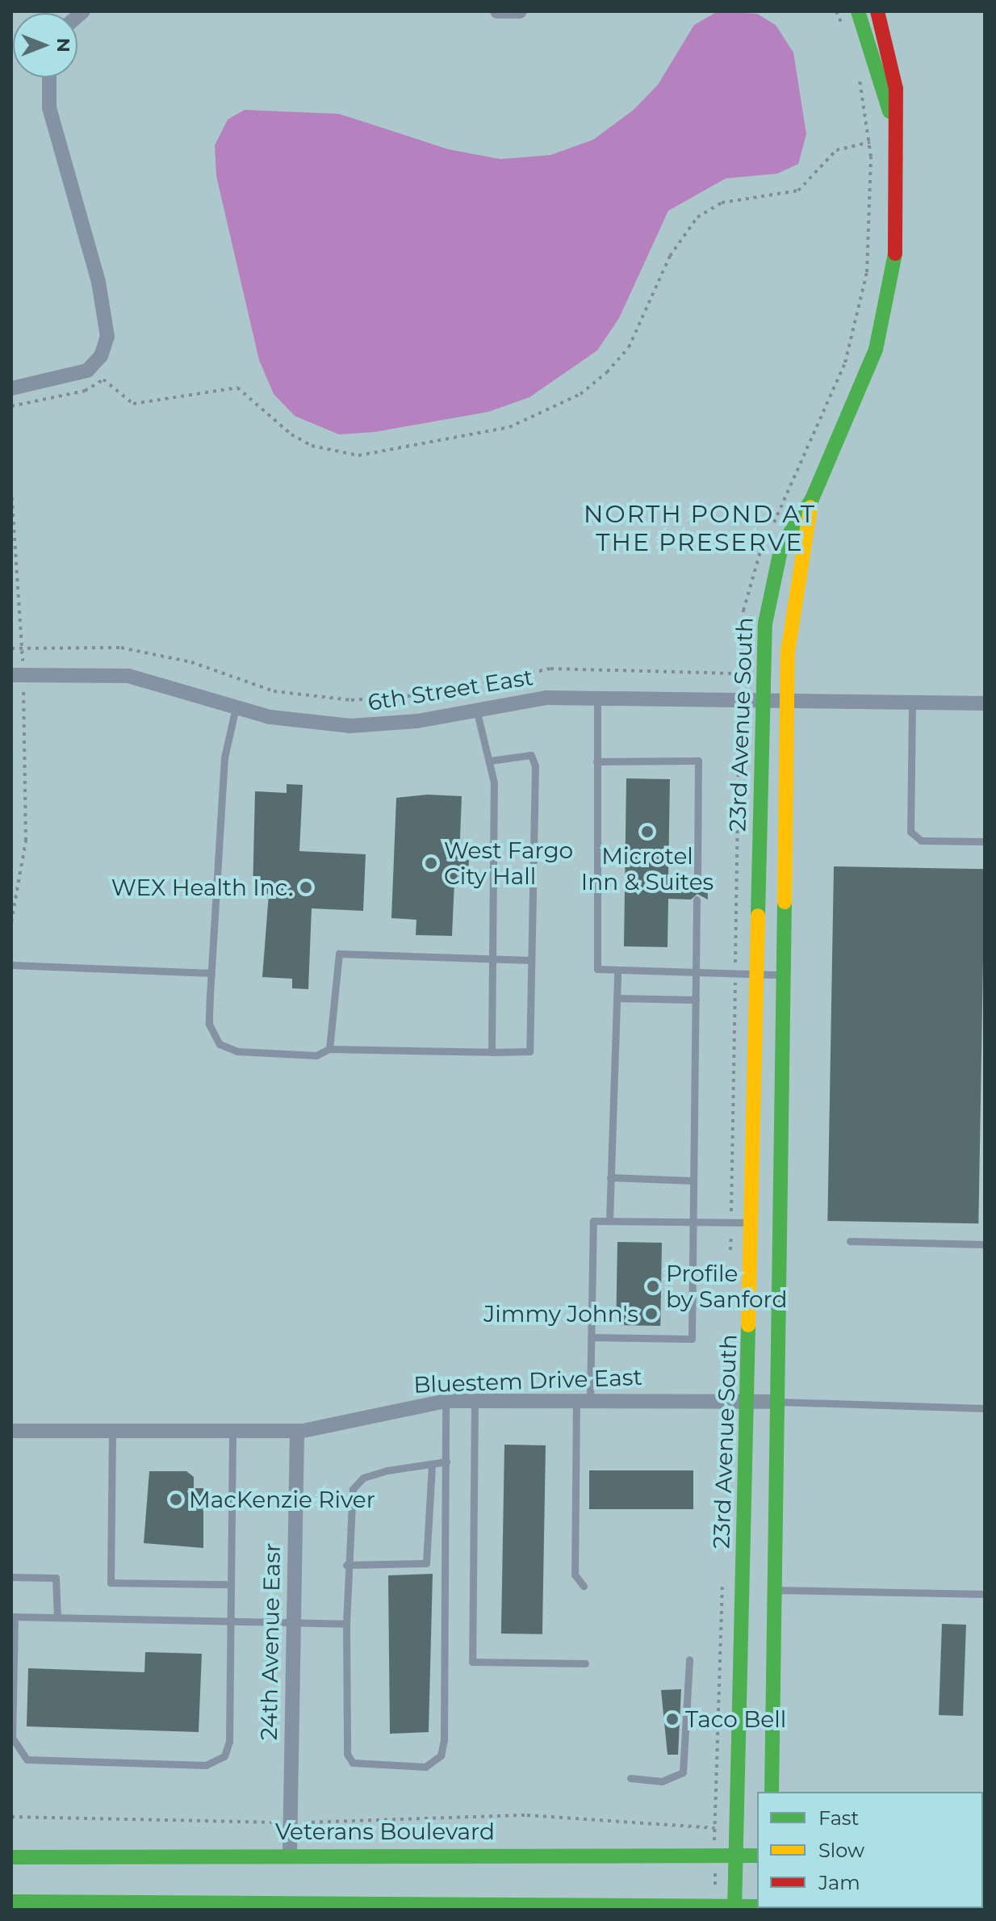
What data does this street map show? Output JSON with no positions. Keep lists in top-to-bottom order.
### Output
{
  "streets": {
    "street": [
      "6th Street East",
      "23rd Avenue South",
      "Bluestem Drive East",
      "24th Avenue Easr",
      "Veterans Boulevard"
    ]
  },
  "crossings": [
    ["6th Street East", "23rd Avenue South"],
    ["23rd Avenue South", "Bluestem Drive East"],
    ["23rd Avenue South", "Veterans Boulevard"],
    ["Bluestem Drive East", "24th Avenue Easr"],
    ["24th Avenue Easr", "Veterans Boulevard"]
  ],
  "districts": ["NORTH POND AT THE PRESERVE"],
  "places": [
    "Microtel Inn & Suites",
    "West Fargo City Hall",
    "WEX Health Inc.",
    "Profile by Sanford",
    "Jimmy John's",
    "MacKenzie River",
    "Taco Bell"
  ],
  "legend": ["Fast", "Slow", "Jam"],
  "north": "right"
}
